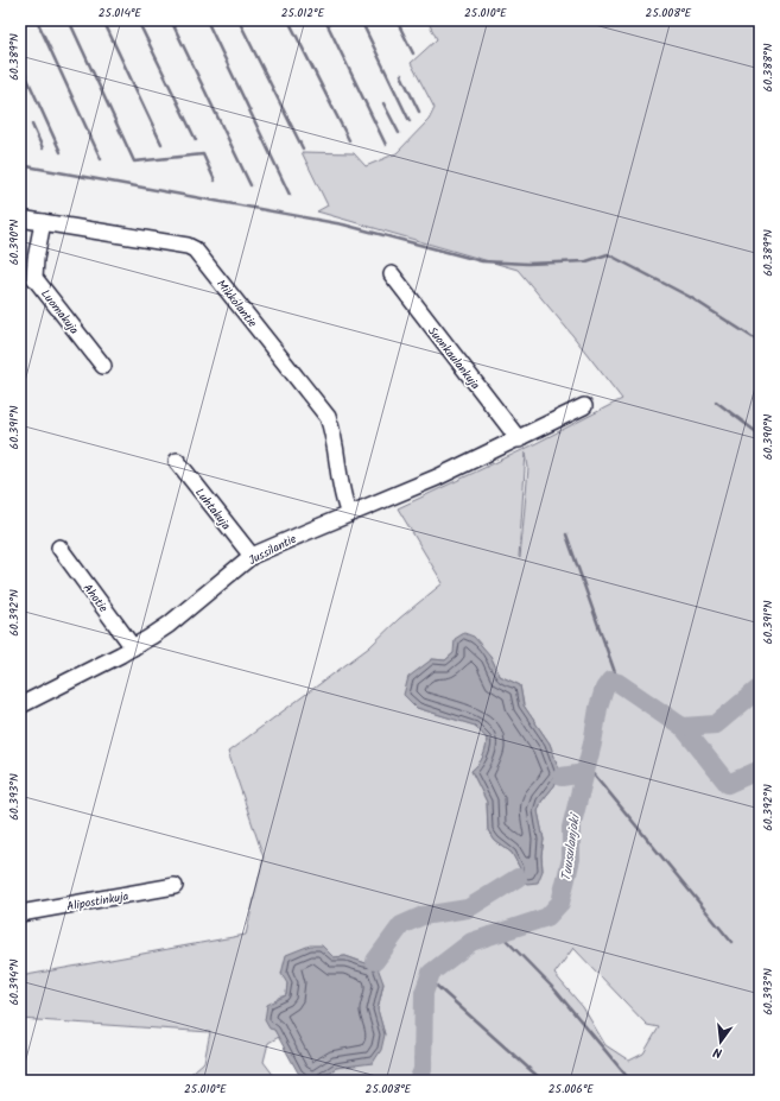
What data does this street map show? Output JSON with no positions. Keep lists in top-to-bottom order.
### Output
{
  "streets": {
    "street": [
      "Mikkolantie",
      "Luomakuja",
      "Suonkaulankuja",
      "Luhtakuja",
      "Jussilantie",
      "Ahotie",
      "Alipostinkuja"
    ]
  },
  "crossings": [
    ["Mikkolantie", "Luomakuja"],
    ["Mikkolantie", "Jussilantie"],
    ["Suonkaulankuja", "Jussilantie"],
    ["Luhtakuja", "Jussilantie"],
    ["Jussilantie", "Ahotie"]
  ],
  "water": ["Tuusulanjoki"],
  "north": "bottom",
  "coordinates": [
    "25.014°E",
    "25.012°E",
    "25.010°E",
    "25.008°E",
    "60.389°N",
    "60.388°N",
    "60.390°N",
    "60.391°N",
    "60.392°N",
    "60.393°N",
    "60.394°N",
    "25.006°E"
  ]
}
